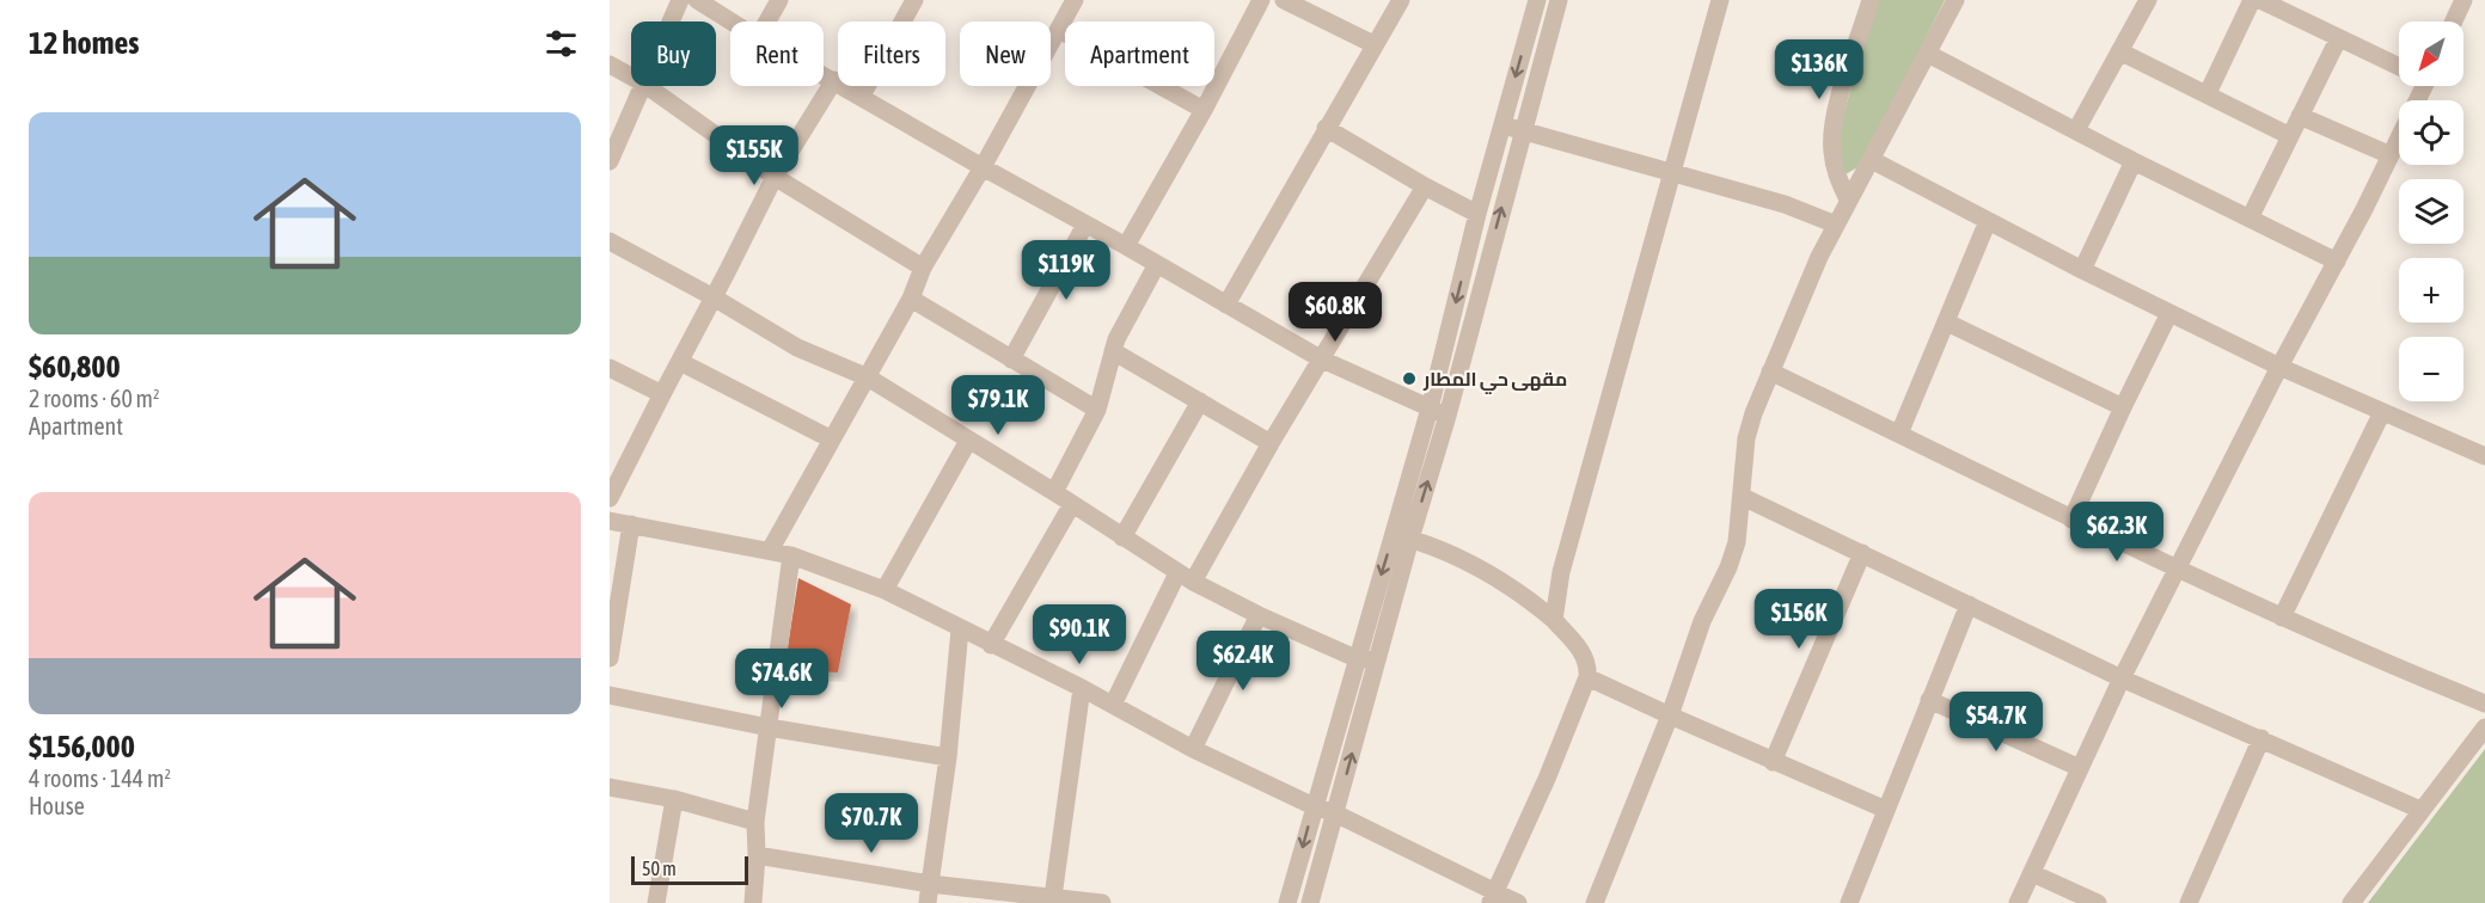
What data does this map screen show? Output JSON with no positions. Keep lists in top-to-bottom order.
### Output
{
  "places": ["مقهى حي المطار"],
  "scale_bar": "50 m",
  "north": "bottom left",
  "page": {
    "heading": "12 homes",
    "map_buttons": ["+", "−"],
    "chip": [
      "Buy",
      "Rent",
      "Filters",
      "New",
      "Apartment"
    ],
    "price": [
      "$136K",
      "$155K",
      "$119K",
      "$60.8K",
      "$79.1K",
      "$62.3K",
      "$156K",
      "$90.1K",
      "$62.4K",
      "$74.6K",
      "$54.7K",
      "$70.7K"
    ],
    "list": [
      {
        "name": "$60,800",
        "note": "2 rooms · 60 m² · Apartment"
      },
      {
        "name": "$156,000",
        "note": "4 rooms · 144 m² · House"
      }
    ],
    "scale": "50 m"
  }
}
